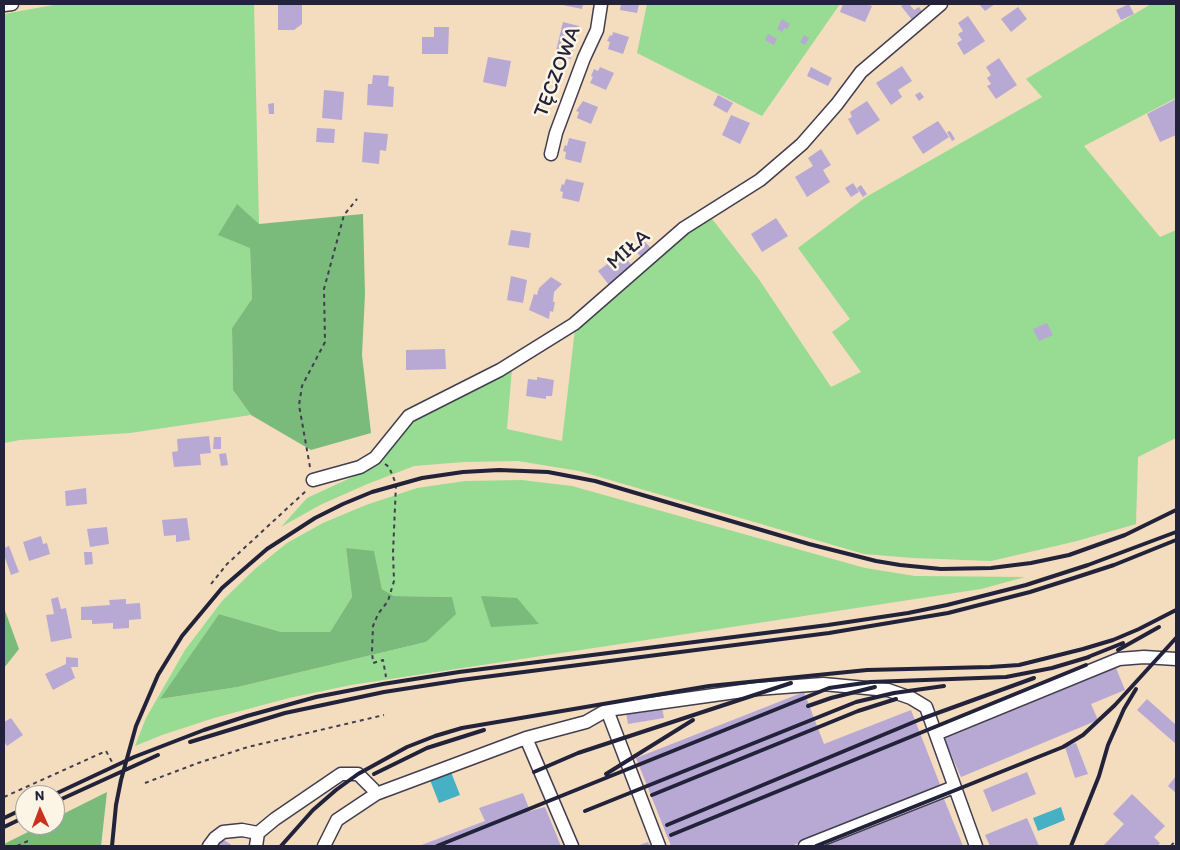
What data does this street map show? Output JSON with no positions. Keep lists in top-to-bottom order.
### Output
{
  "streets": {
    "street": ["TĘCZOWA", "MIŁA"]
  },
  "north": "top"
}
